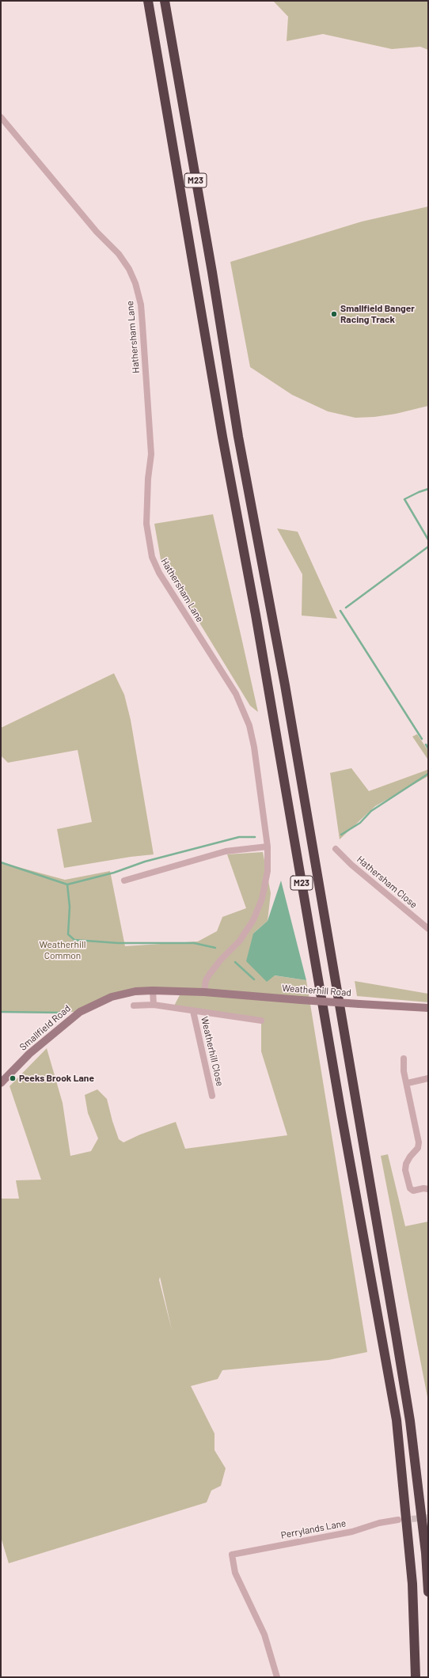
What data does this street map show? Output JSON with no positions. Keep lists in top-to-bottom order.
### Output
{
  "streets": {
    "highway": ["M23"],
    "street": [
      "Hathersham Lane",
      "Hathersham Close",
      "Weatherhill Road",
      "Smallfield Road",
      "Weatherhill Close",
      "Perrylands Lane"
    ]
  },
  "crossings": [
    ["Hathersham Lane", "Weatherhill Road"],
    ["Hathersham Lane", "Smallfield Road"],
    ["Weatherhill Road", "Smallfield Road"]
  ],
  "parks": ["Weatherhill Common"],
  "places": ["Smallfield Banger Racing Track", "Peeks Brook Lane"]
}
